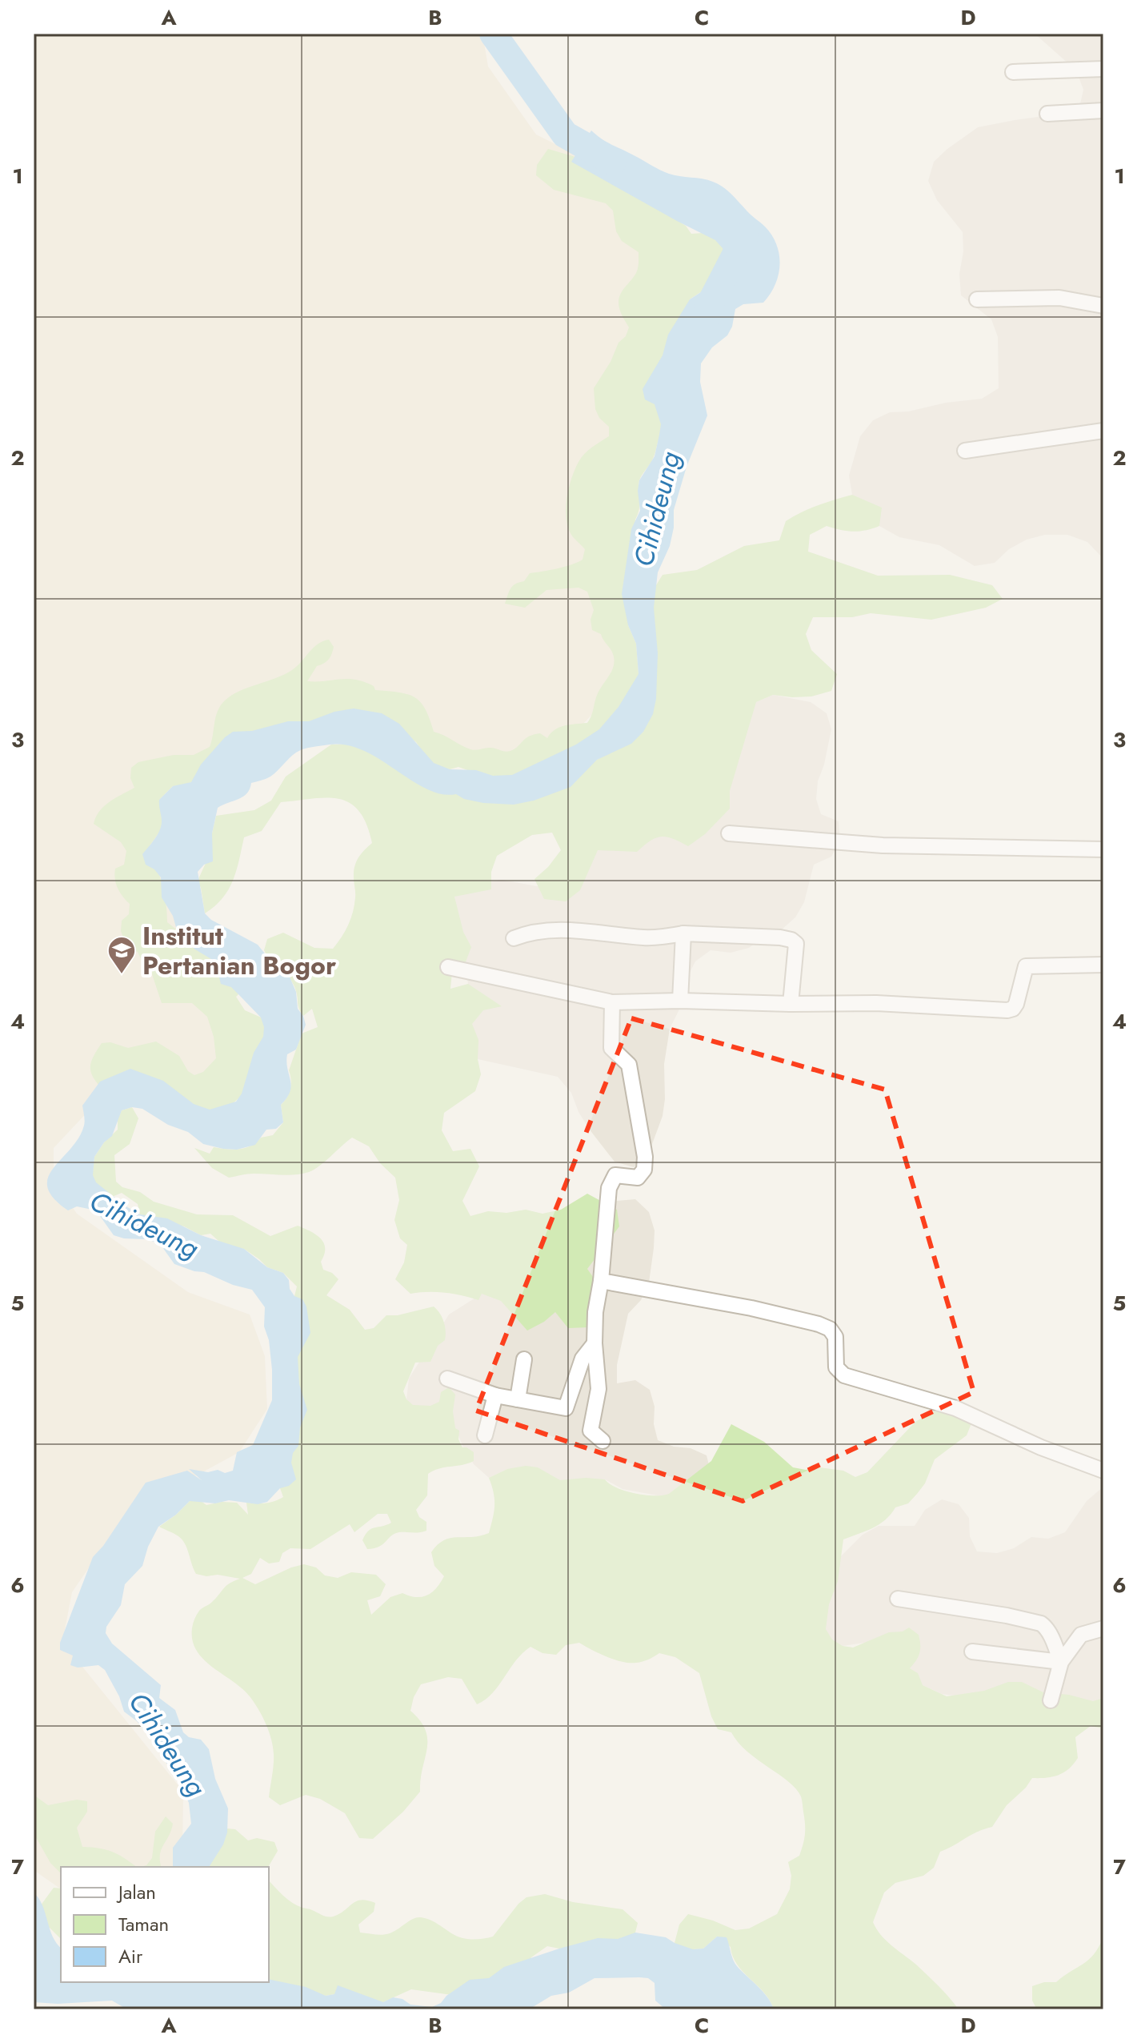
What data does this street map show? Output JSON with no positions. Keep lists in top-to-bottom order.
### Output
{
  "water": ["Cihideung"],
  "places": {
    "school or university": ["Institut Pertanian Bogor"]
  },
  "legend": ["Jalan", "Taman", "Air"],
  "grid": {
    "columns": [
      "A",
      "B",
      "C",
      "D"
    ],
    "rows": [
      "1",
      "2",
      "3",
      "4",
      "5",
      "6",
      "7"
    ]
  }
}
